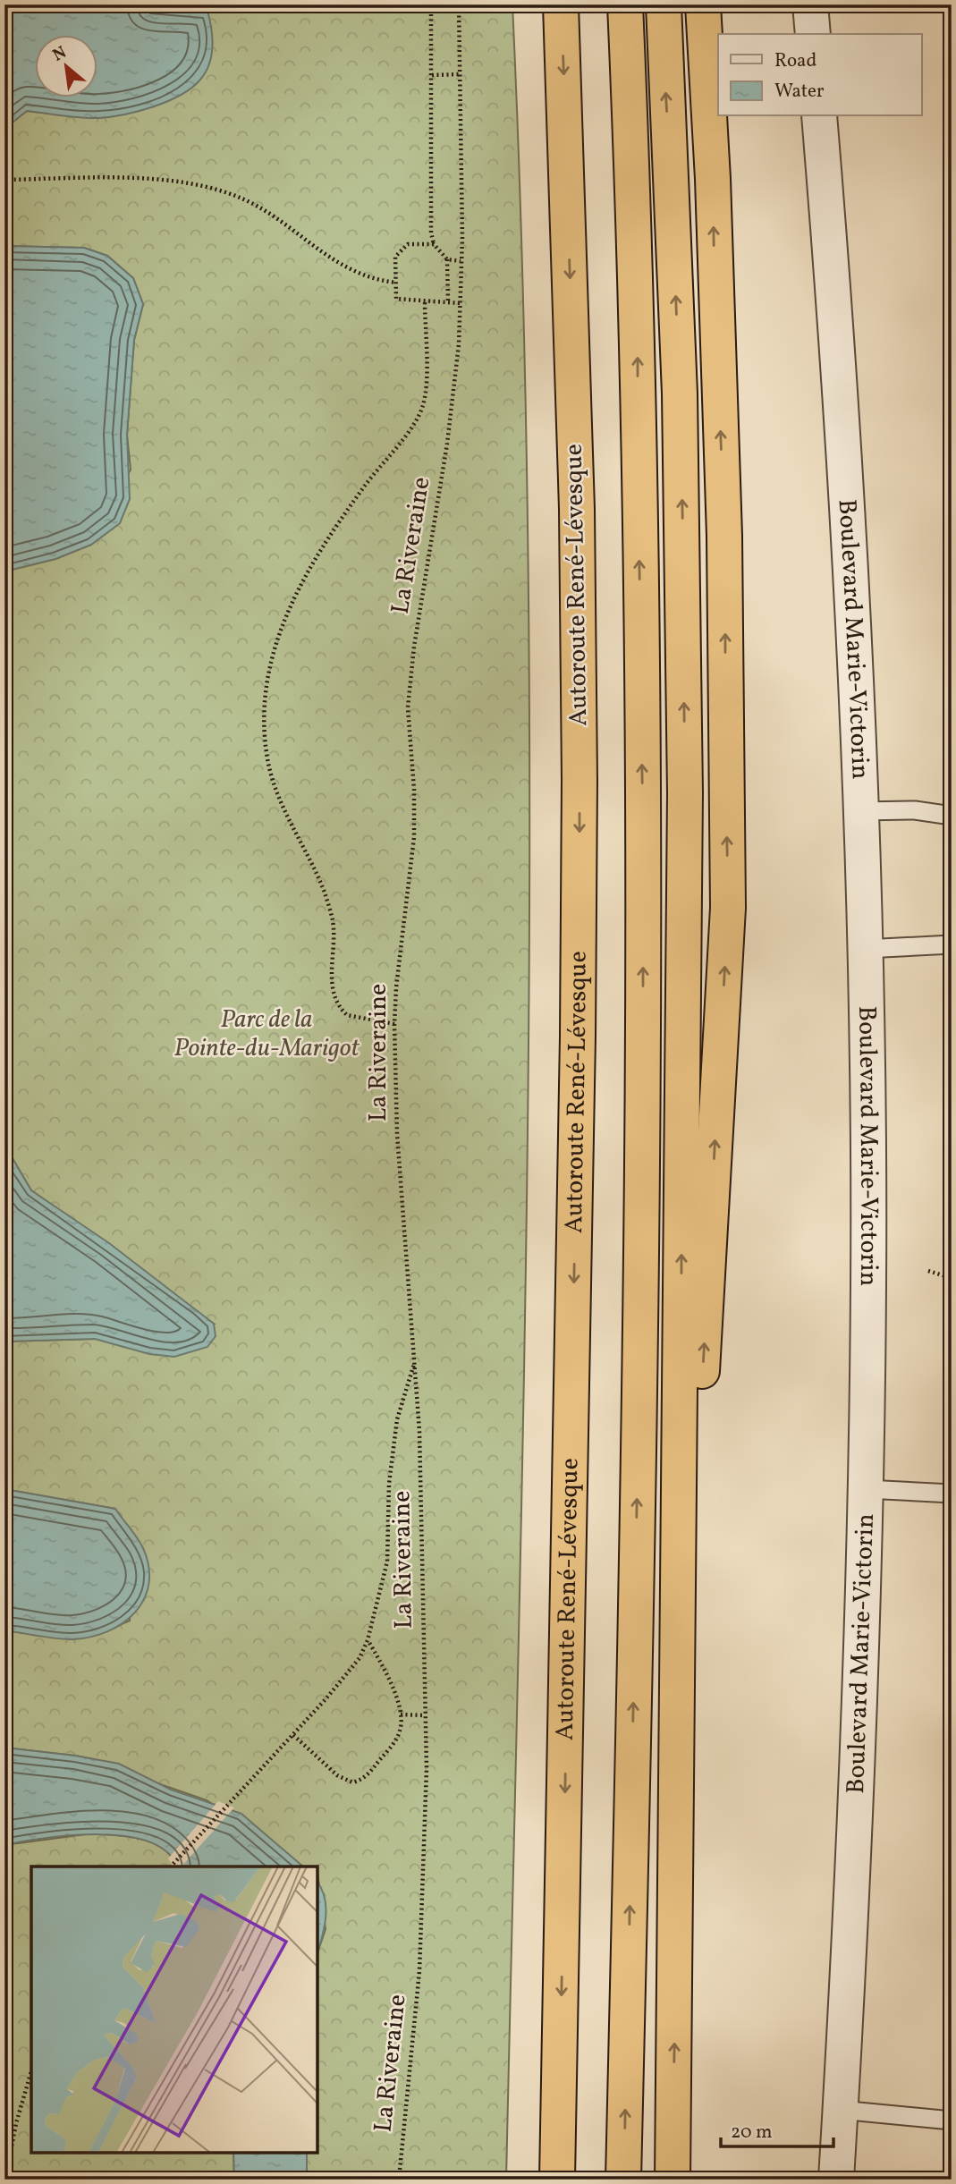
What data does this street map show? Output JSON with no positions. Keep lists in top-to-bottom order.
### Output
{
  "streets": {
    "highway": ["Autoroute René-Lévesque"],
    "street": ["Boulevard Marie-Victorin"],
    "path": ["La Riveraine"]
  },
  "parks": ["Parc de la Pointe-du-Marigot"],
  "legend": ["Road", "Water"],
  "scale_bar": "20 m",
  "north": "top left"
}
